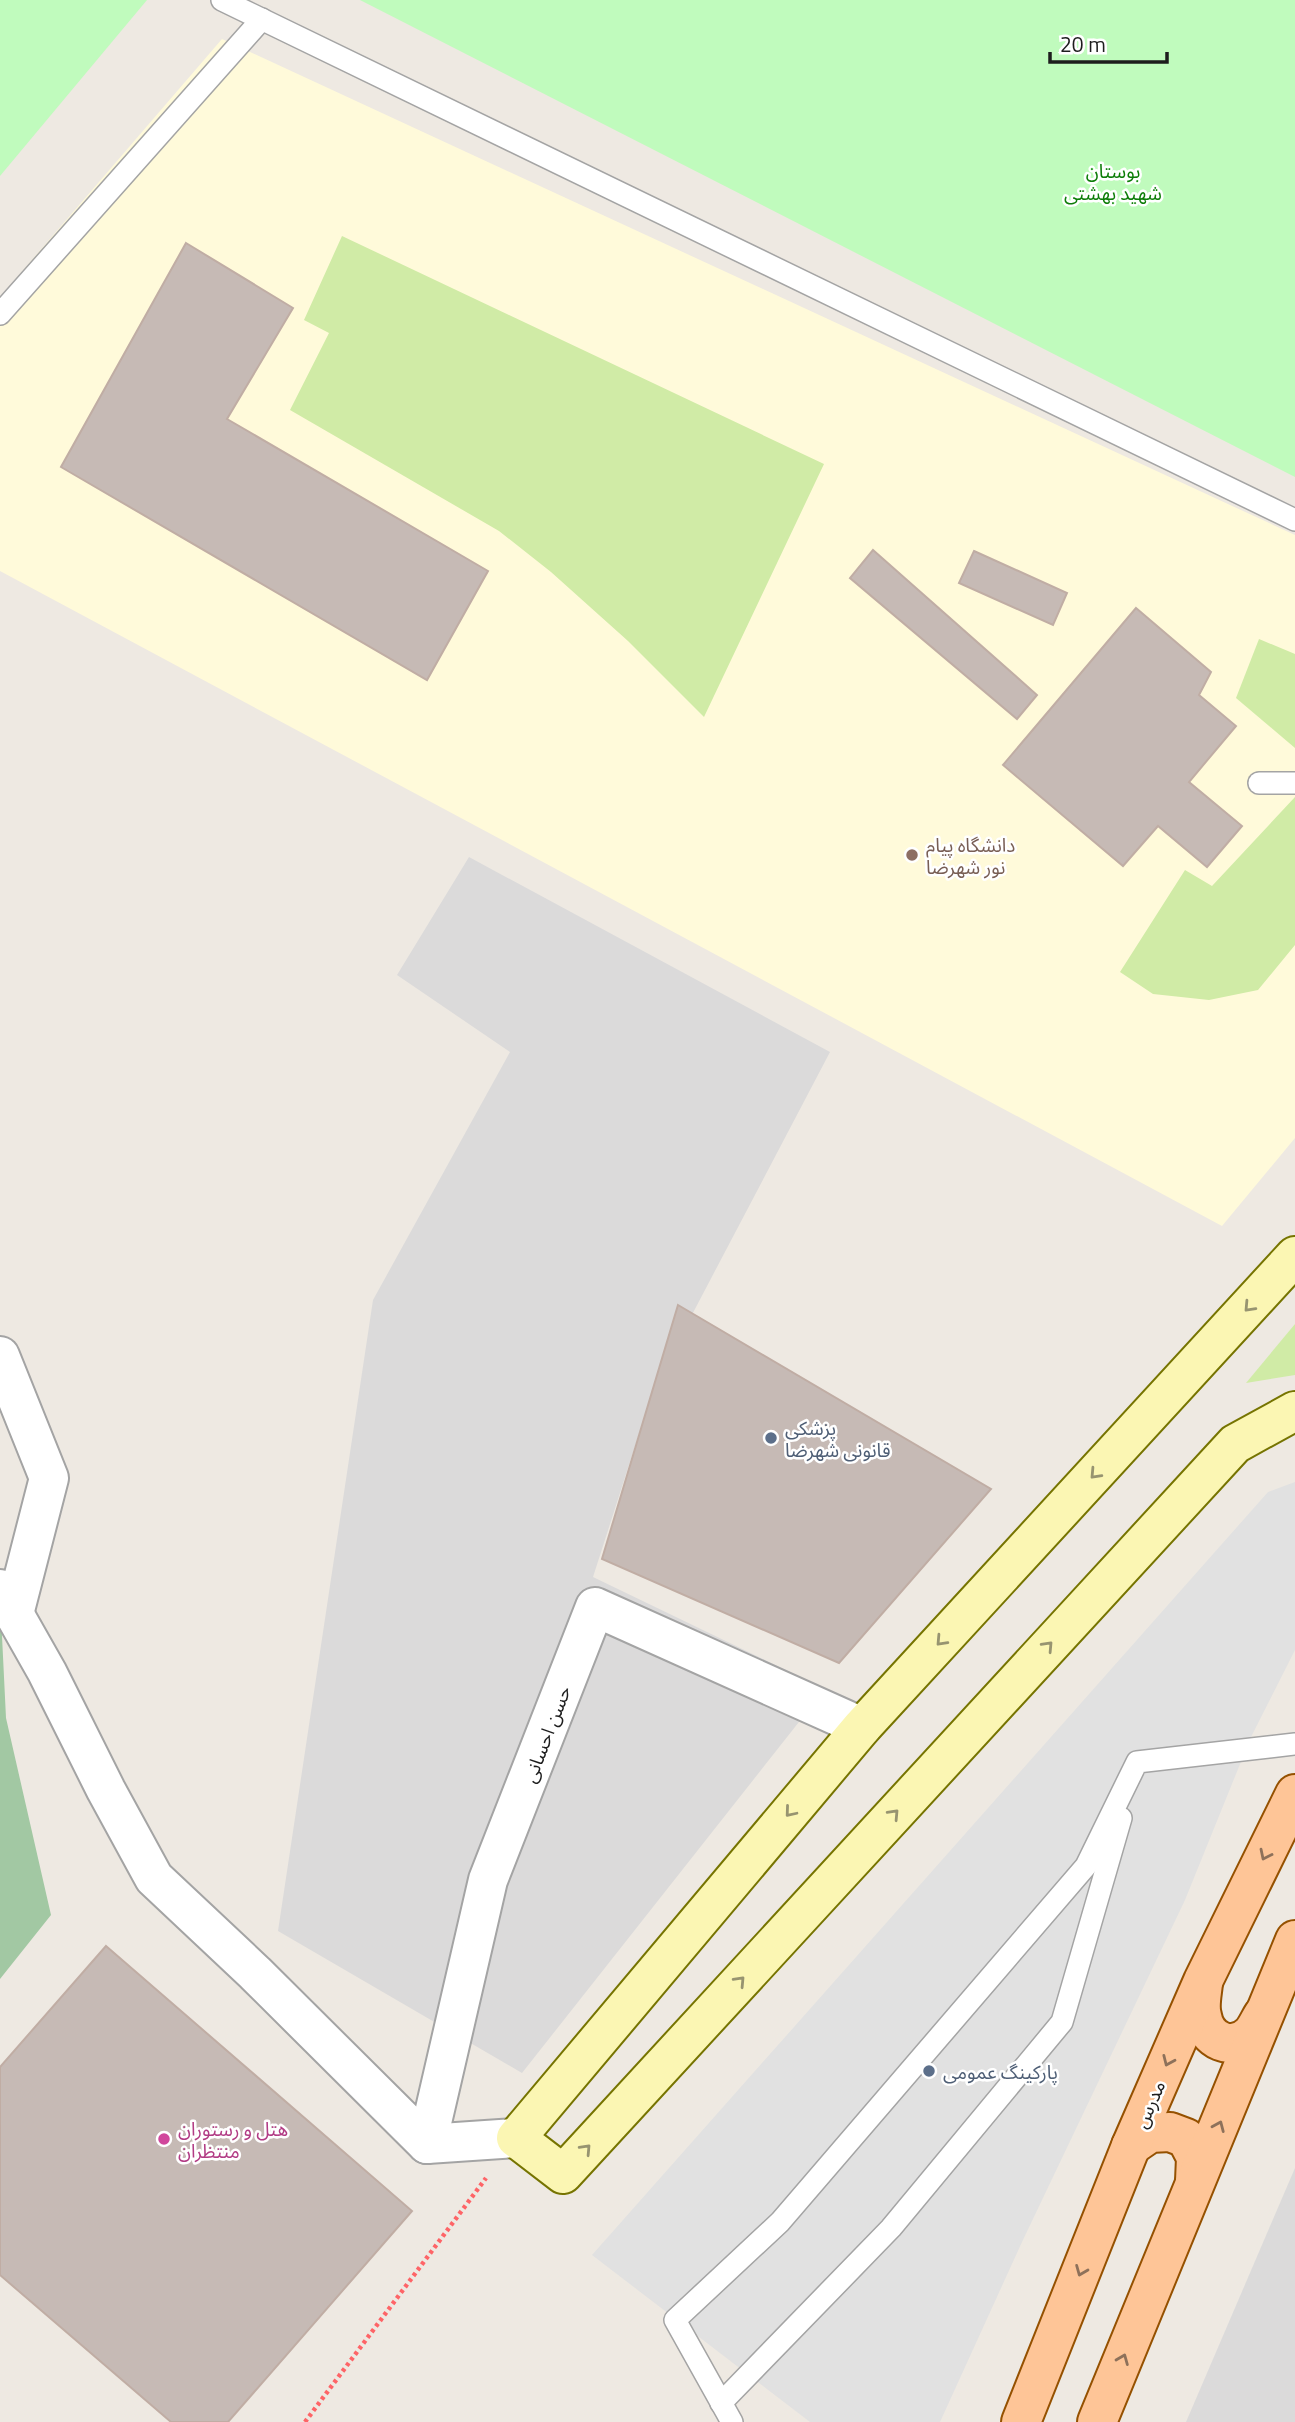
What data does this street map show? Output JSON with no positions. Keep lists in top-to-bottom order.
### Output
{
  "streets": {
    "main road": ["مدرس"],
    "street": ["حسن احسانی"]
  },
  "parks": ["بوستان شهید بهشتی"],
  "places": [
    "دانشگاه پیام نور شهرضا",
    "پزشکی قانونی شهرضا",
    "پارکینگ عمومی",
    "هتل و رستوران منتظران"
  ],
  "scale_bar": "20 m"
}
